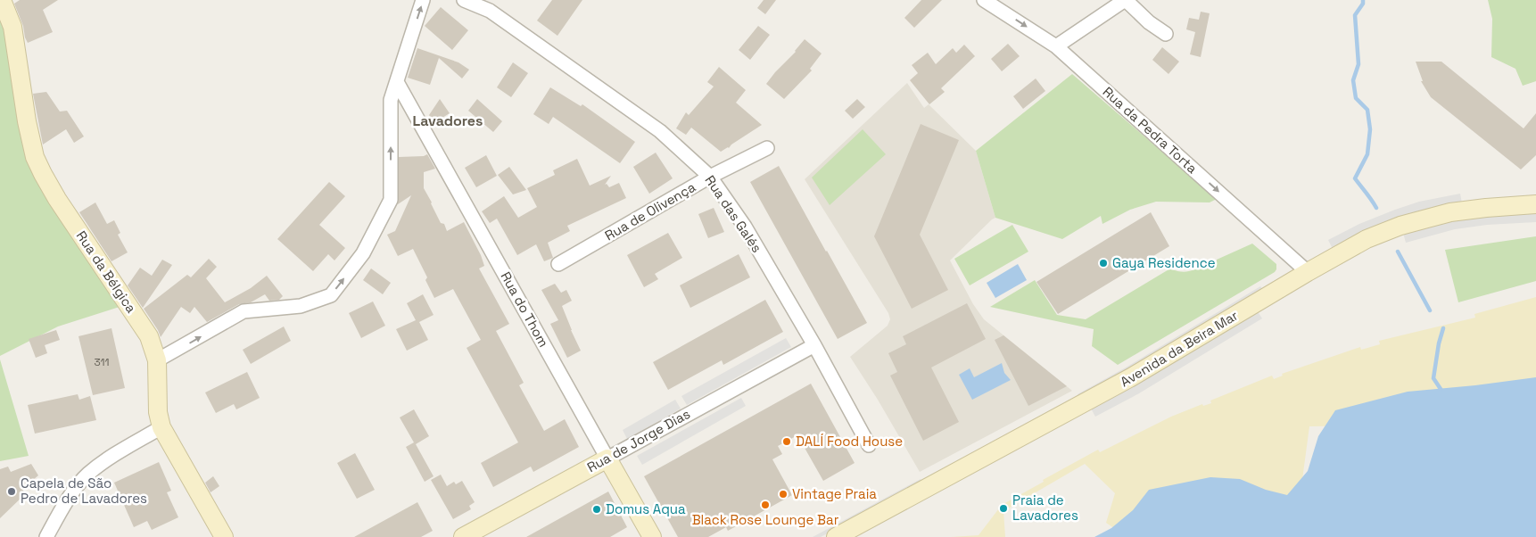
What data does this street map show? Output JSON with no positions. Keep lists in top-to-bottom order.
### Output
{
  "streets": {
    "main road": [
      "Rua da Bélgica",
      "Rua do Thom",
      "Avenida da Beira Mar",
      "Rua de Jorge Dias"
    ],
    "street": ["Rua da Pedra Torta", "Rua de Olivença", "Rua das Galés"]
  },
  "crossings": [
    ["Rua da Pedra Torta", "Avenida da Beira Mar"],
    ["Rua de Olivença", "Rua das Galés"],
    ["Rua das Galés", "Rua de Jorge Dias"],
    ["Rua do Thom", "Rua de Jorge Dias"]
  ],
  "one_way": ["Rua da Pedra Torta"],
  "districts": ["Lavadores"],
  "places": [
    "Gaya Residence",
    "DALÍ Food House",
    "Capela de São Pedro de Lavadores",
    "Vintage Praia",
    "Black Rose Lounge Bar",
    "Praia de Lavadores",
    "Domus Aqua"
  ],
  "house_numbers": ["311"]
}
